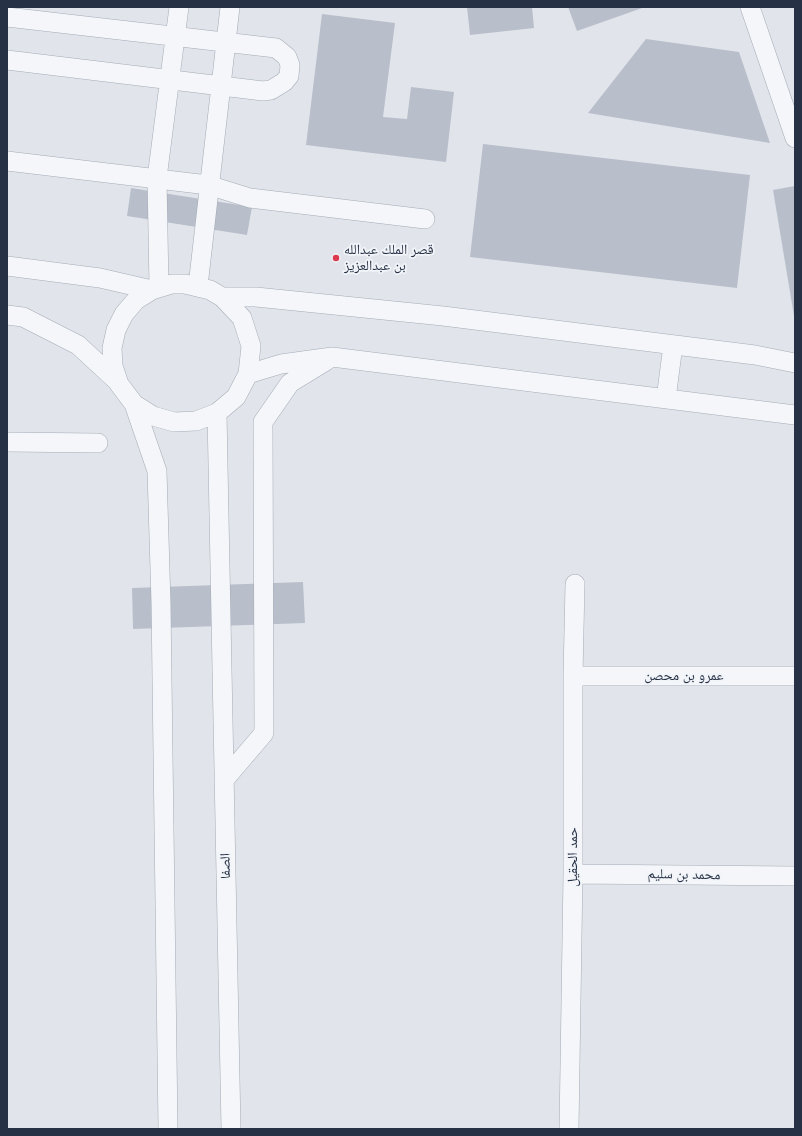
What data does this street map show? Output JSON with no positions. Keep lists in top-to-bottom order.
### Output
{
  "streets": {
    "street": [
      "عمرو بن محصن",
      "حمد الحقيل",
      "الصفا",
      "محمد بن سليم"
    ]
  },
  "crossings": [
    ["عمرو بن محصن", "حمد الحقيل"],
    ["حمد الحقيل", "محمد بن سليم"]
  ],
  "places": ["قصر الملك عبدالله بن عبدالعزيز"]
}
